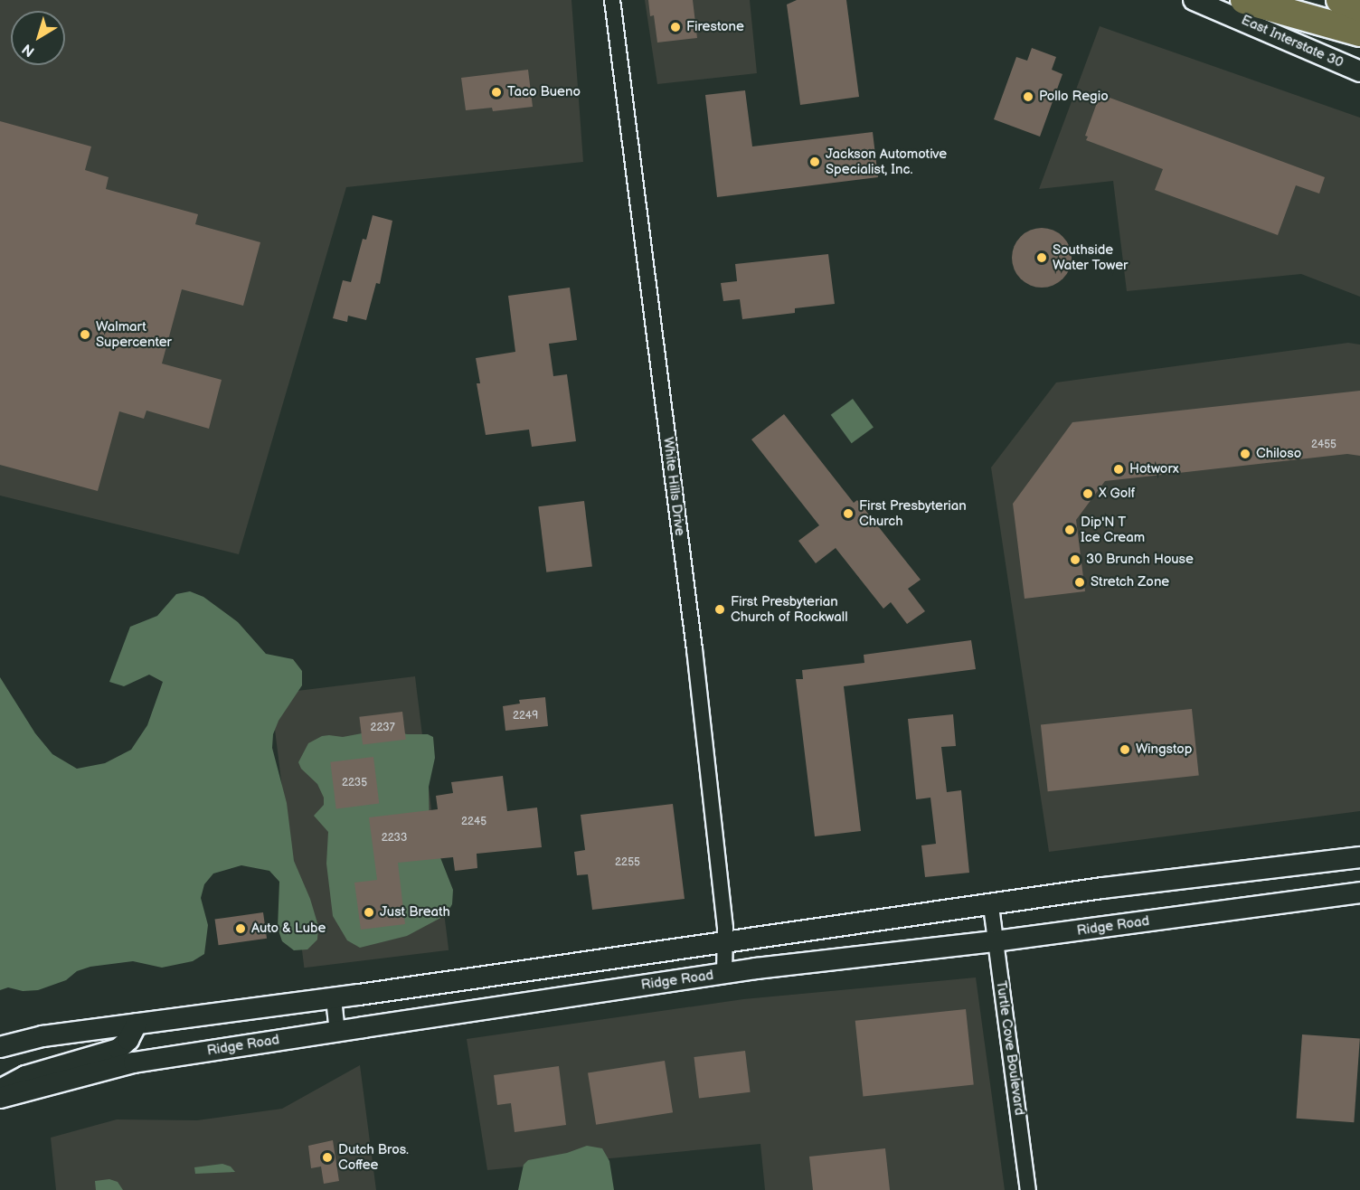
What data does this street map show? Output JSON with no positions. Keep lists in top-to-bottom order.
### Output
{
  "streets": {
    "main road": ["East Interstate 30", "Ridge Road"],
    "street": ["White Hills Drive", "Turtle Cove Boulevard"]
  },
  "crossings": [
    ["White Hills Drive", "Ridge Road"],
    ["Ridge Road", "Turtle Cove Boulevard"]
  ],
  "places": [
    "Firestone",
    "Taco Bueno",
    "Pollo Regio",
    "Jackson Automotive Specialist, Inc.",
    "Southside Water Tower",
    "Walmart Supercenter",
    "Chiloso",
    "Hotworx",
    "X Golf",
    "First Presbyterian Church",
    "Dip'N T Ice Cream",
    "30 Brunch House",
    "Stretch Zone",
    "First Presbyterian Church of Rockwall",
    "Wingstop",
    "Just Breath",
    "Auto & Lube",
    "Dutch Bros. Coffee"
  ],
  "house_numbers": [
    "2455",
    "2249",
    "2237",
    "2235",
    "2245",
    "2233",
    "2255"
  ],
  "north": "bottom left"
}
